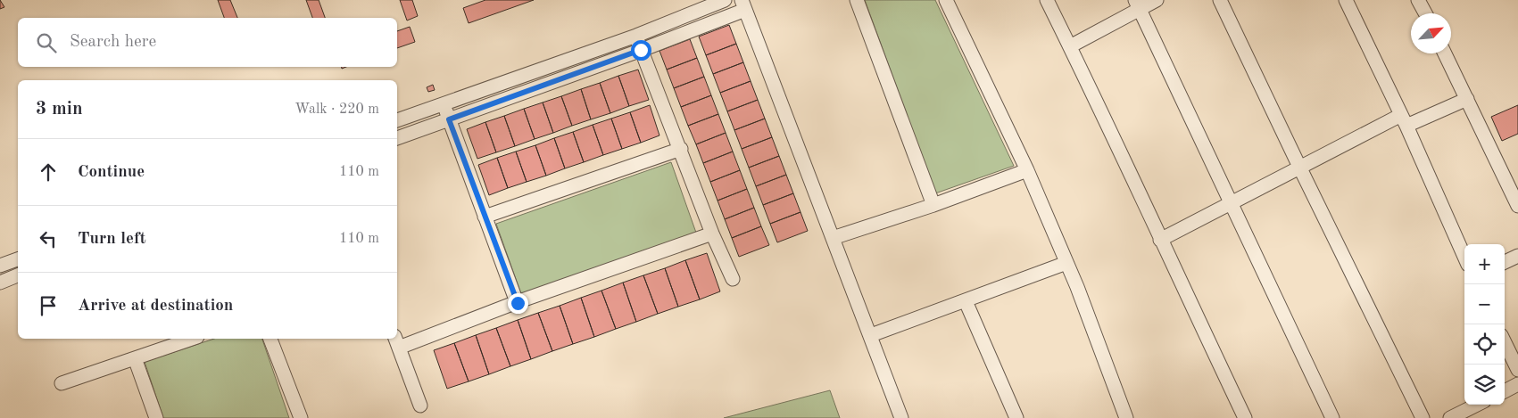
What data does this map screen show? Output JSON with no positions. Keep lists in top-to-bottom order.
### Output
{
  "north": "top right",
  "page": {
    "search": "Search here",
    "heading": ["3 min", "Walk · 220 m"],
    "list": [
      ["Continue", "110 m"],
      ["Turn left", "110 m"],
      "Arrive at destination"
    ],
    "map_buttons": ["+", "−"]
  }
}
